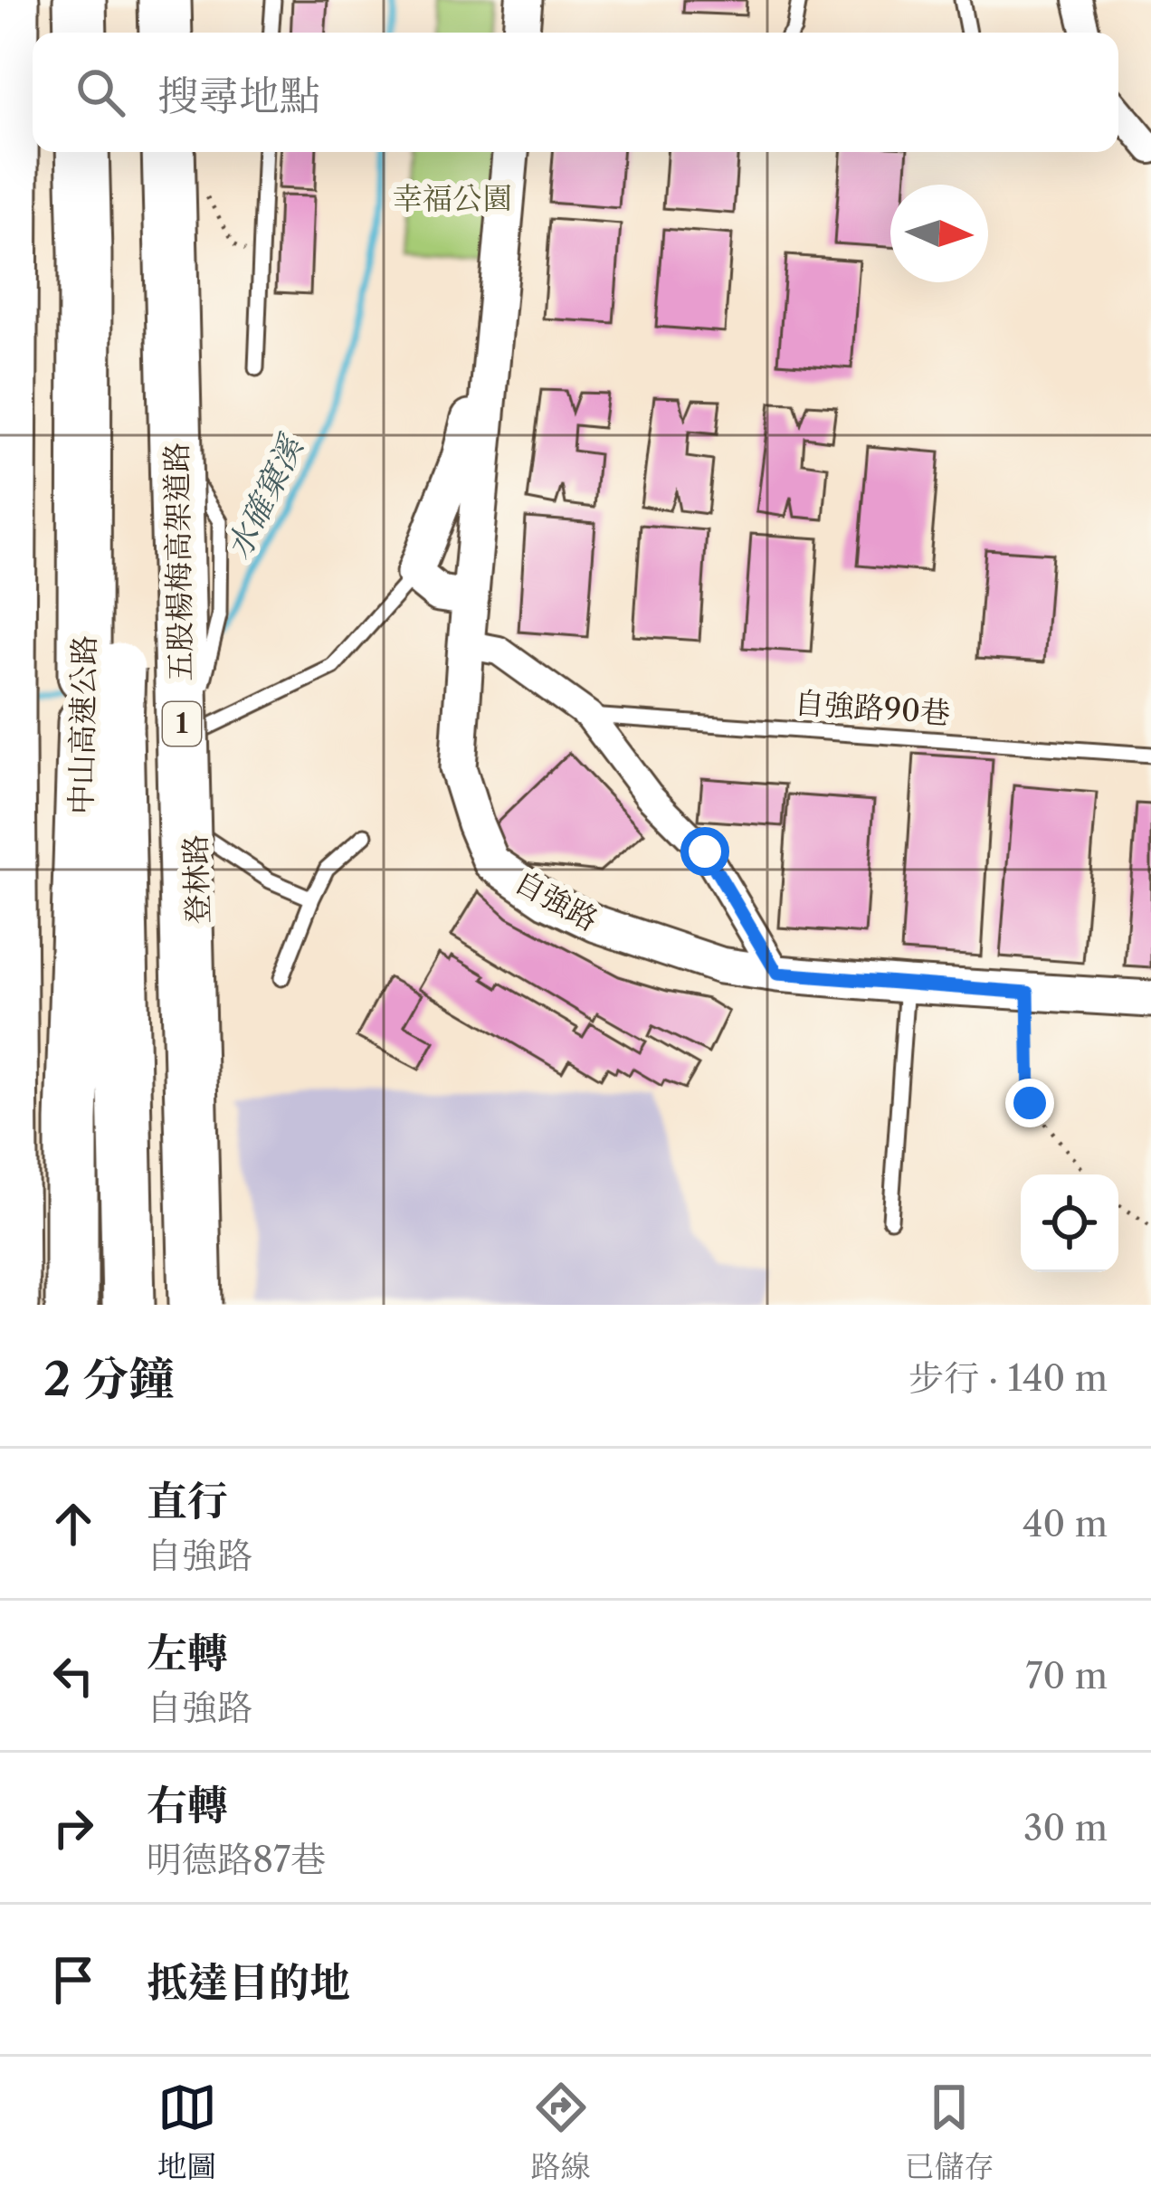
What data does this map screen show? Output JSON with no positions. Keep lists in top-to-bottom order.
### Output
{
  "streets": {
    "highway": ["五股楊梅高架道路", "1", "中山高速公路"],
    "street": ["登林路", "自強路"],
    "lane": ["自強路90巷"]
  },
  "crossings": [
    ["登林路", "自強路"]
  ],
  "water": ["水確窠溪"],
  "parks": ["幸福公園"],
  "north": "right",
  "page": {
    "search": "搜尋地點",
    "heading": ["2 分鐘", "步行 · 140 m"],
    "list": [
      ["直行", "自強路", "40 m"],
      ["左轉", "自強路", "70 m"],
      ["右轉", "明德路87巷", "30 m"],
      "抵達目的地"
    ],
    "nav": ["地圖", "路線", "已儲存"]
  }
}
